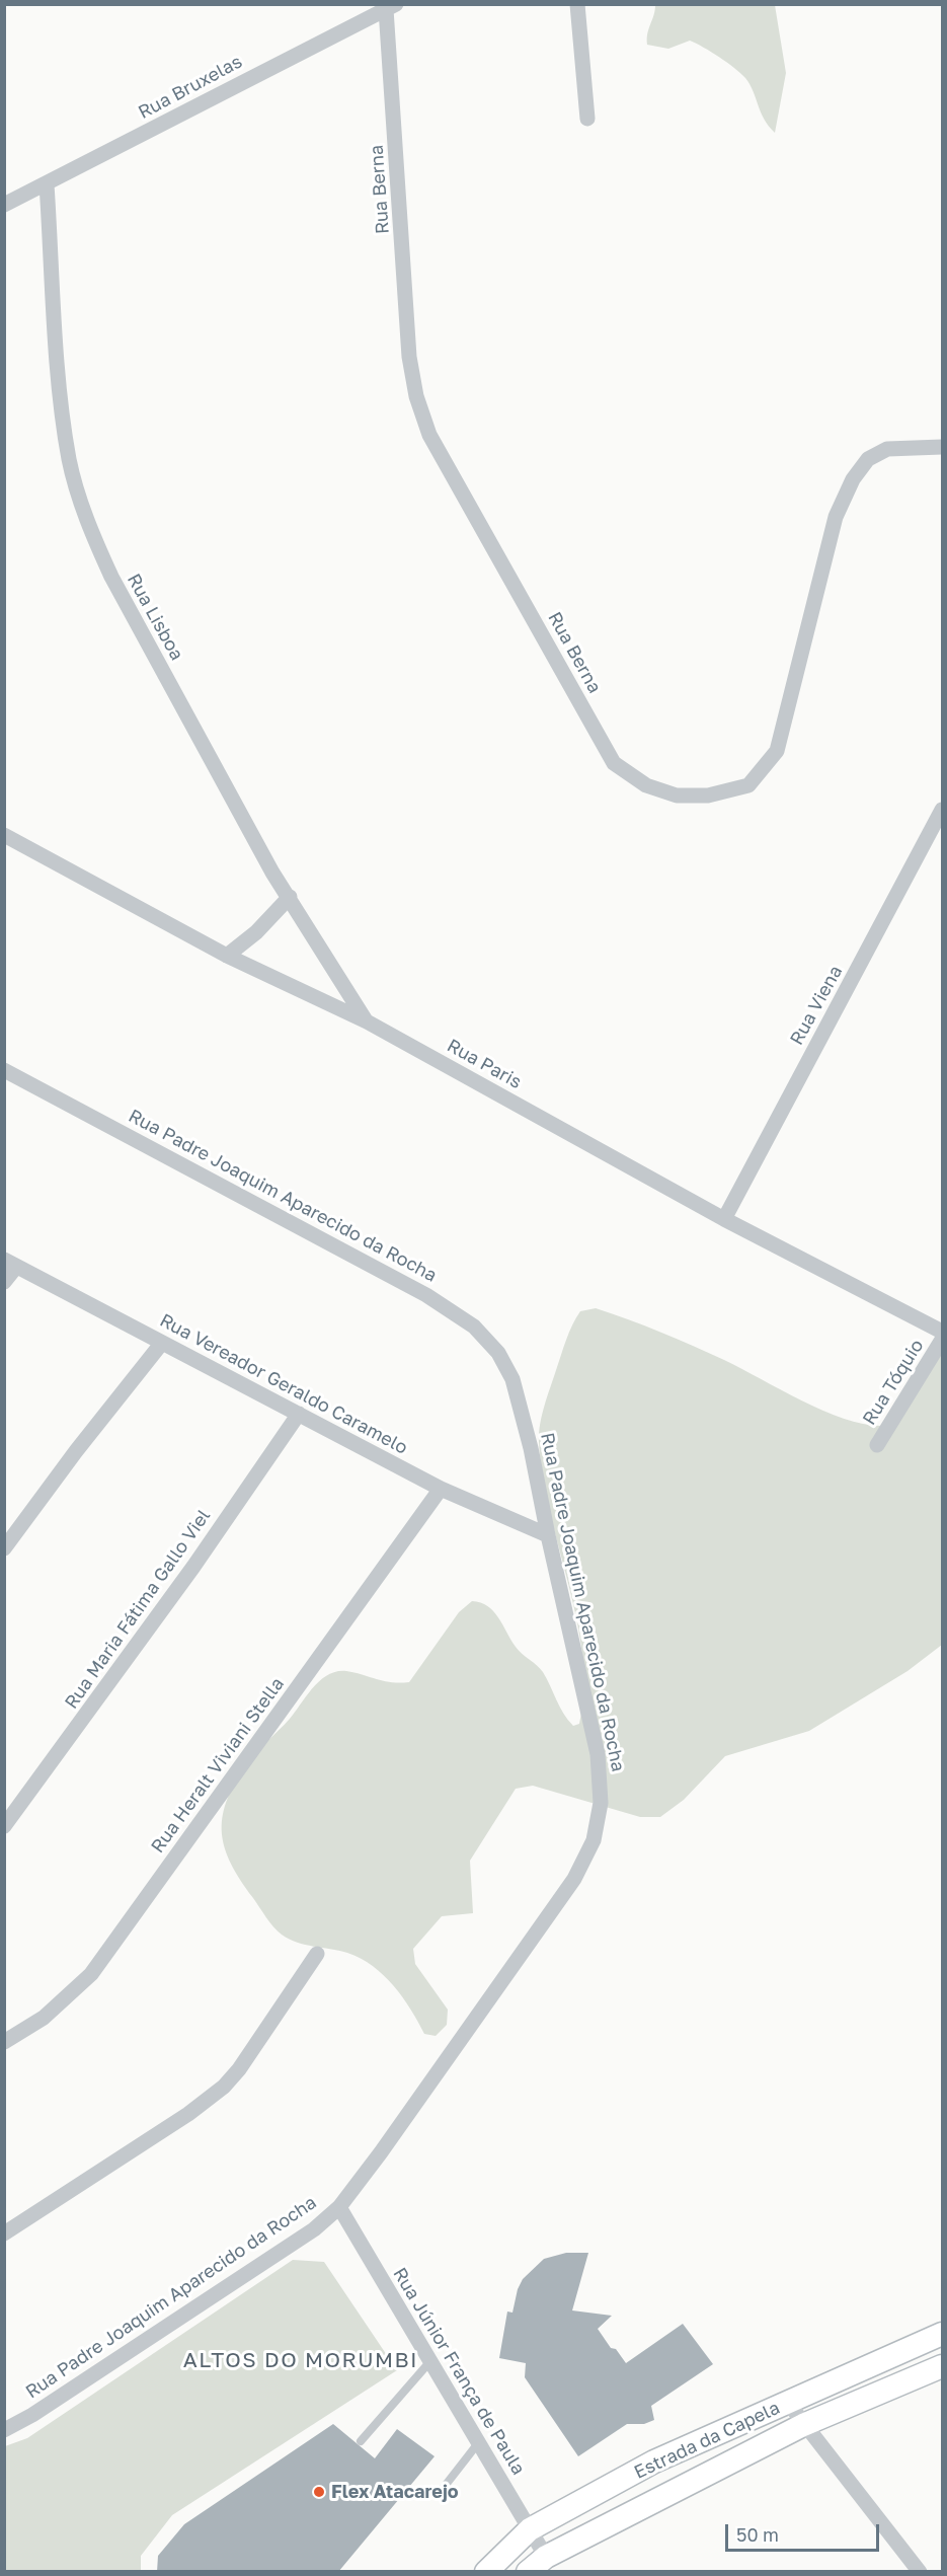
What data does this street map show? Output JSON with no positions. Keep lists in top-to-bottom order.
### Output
{
  "streets": {
    "main road": ["Estrada da Capela"],
    "street": [
      "Rua Bruxelas",
      "Rua Berna",
      "Rua Lisboa",
      "Rua Viena",
      "Rua Paris",
      "Rua Padre Joaquim Aparecido da Rocha",
      "Rua Tóquio",
      "Rua Vereador Geraldo Caramelo",
      "Rua Maria Fátima Gallo Viel",
      "Rua Heralt Viviani Stella",
      "Rua Júnior França de Paula"
    ]
  },
  "crossings": [
    ["Rua Bruxelas", "Rua Berna"],
    ["Rua Bruxelas", "Rua Lisboa"],
    ["Rua Lisboa", "Rua Paris"],
    ["Rua Viena", "Rua Paris"],
    ["Rua Padre Joaquim Aparecido da Rocha", "Rua Vereador Geraldo Caramelo"],
    ["Rua Padre Joaquim Aparecido da Rocha", "Rua Júnior França de Paula"],
    ["Rua Vereador Geraldo Caramelo", "Rua Maria Fátima Gallo Viel"],
    ["Rua Vereador Geraldo Caramelo", "Rua Heralt Viviani Stella"],
    ["Rua Júnior França de Paula", "Estrada da Capela"]
  ],
  "districts": ["ALTOS DO MORUMBI"],
  "places": ["Flex Atacarejo"],
  "scale_bar": "50 m"
}
